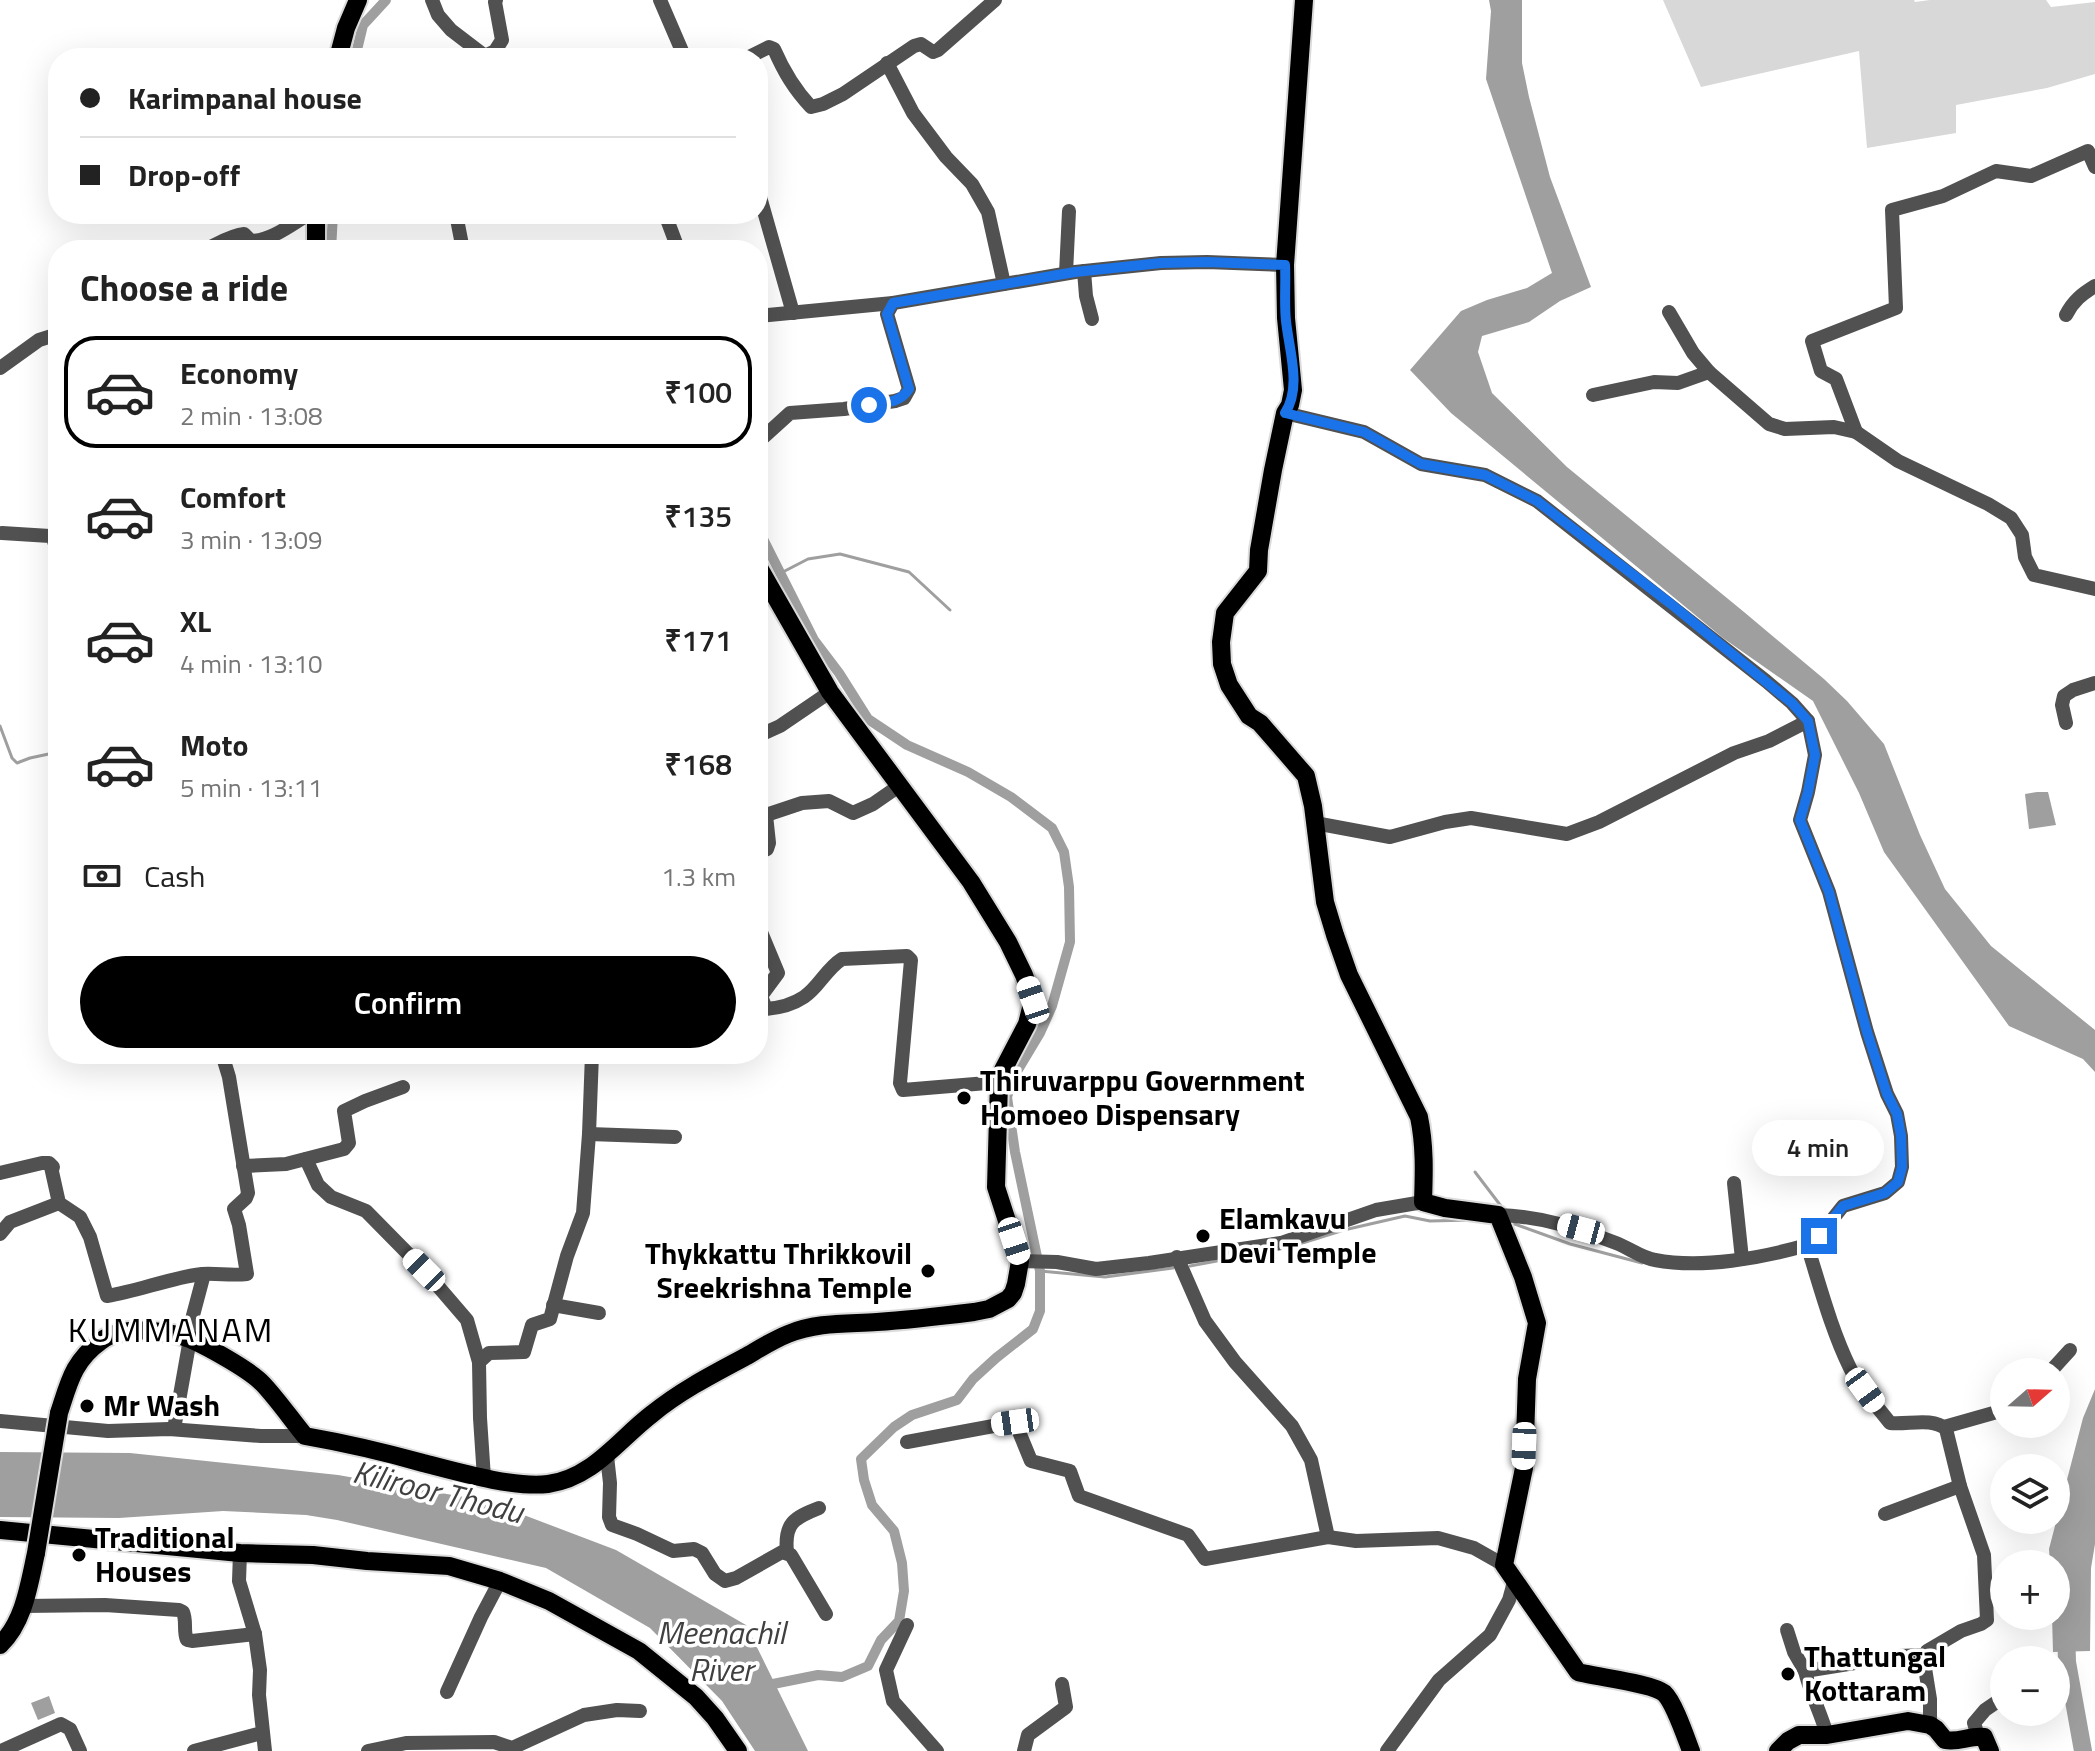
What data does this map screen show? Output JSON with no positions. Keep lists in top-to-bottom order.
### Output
{
  "districts": ["KUMMANAM"],
  "water": ["Kiliroor Thodu", "Meenachil River"],
  "places": [
    "Thiruvarppu Government Homoeo Dispensary",
    "Elamkavu Devi Temple",
    "Thykkattu Thrikkovil Sreekrishna Temple",
    "Mr Wash",
    "Traditional Houses",
    "Thattungal Kottaram"
  ],
  "north": "right",
  "page": {
    "banner": ["Karimpanal house", "Drop-off"],
    "heading": "Choose a ride",
    "list": [
      {
        "name": "Economy",
        "note": "2 min · 13:08",
        "value": "₹100"
      },
      {
        "name": "Comfort",
        "note": "3 min · 13:09",
        "value": "₹135"
      },
      {
        "name": "XL",
        "note": "4 min · 13:10",
        "value": "₹171"
      },
      {
        "name": "Moto",
        "note": "5 min · 13:11",
        "value": "₹168"
      }
    ],
    "pay": ["Cash", "1.3 km"],
    "buttons": "Confirm",
    "bubble": "4 min",
    "map_buttons": ["+", "−"]
  }
}
